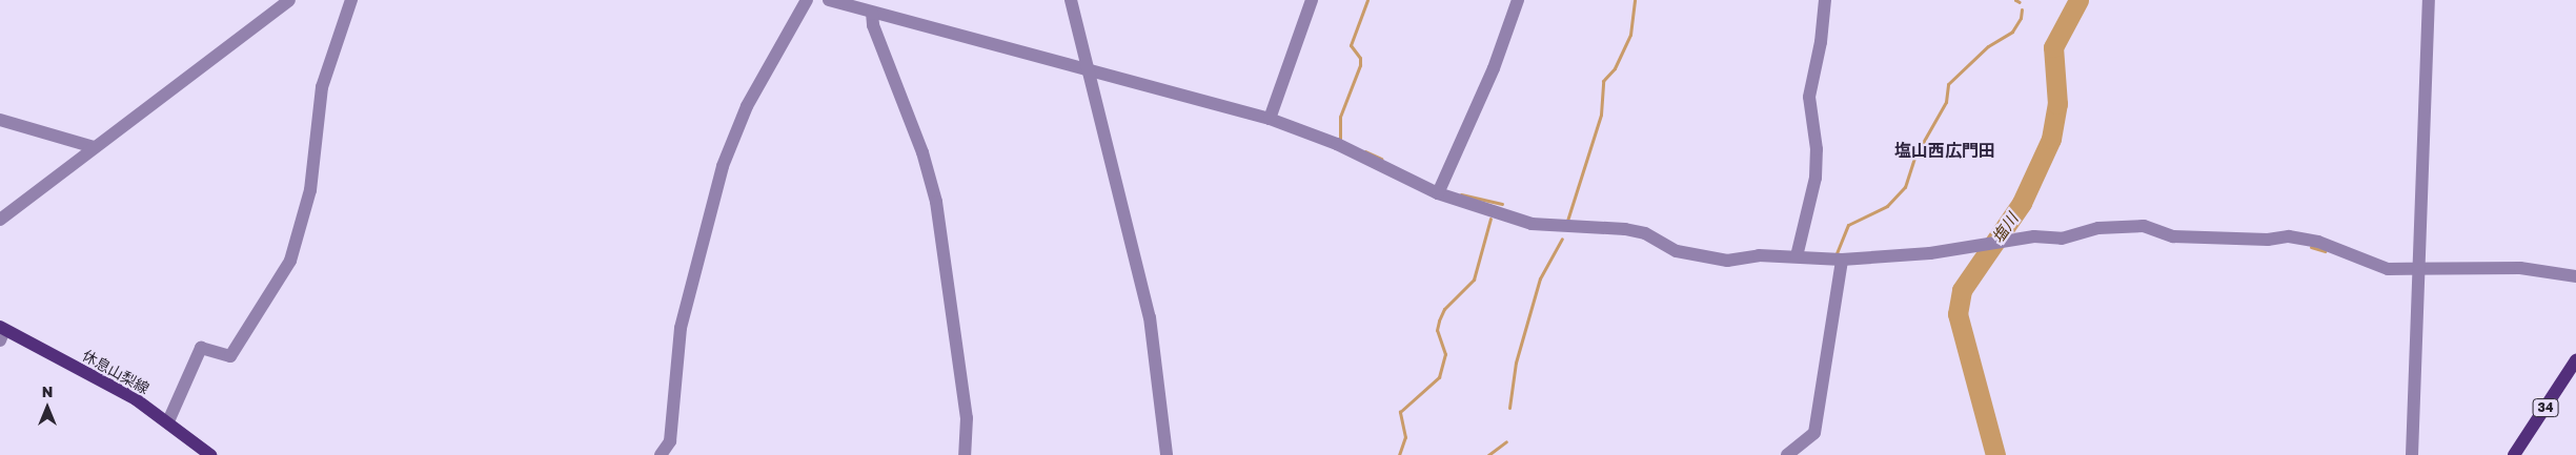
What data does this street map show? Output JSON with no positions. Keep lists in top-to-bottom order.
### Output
{
  "streets": {
    "main road": ["休息山梨線", "34"]
  },
  "districts": ["塩山西広門田"],
  "water": ["塩川"],
  "north": "top"
}
